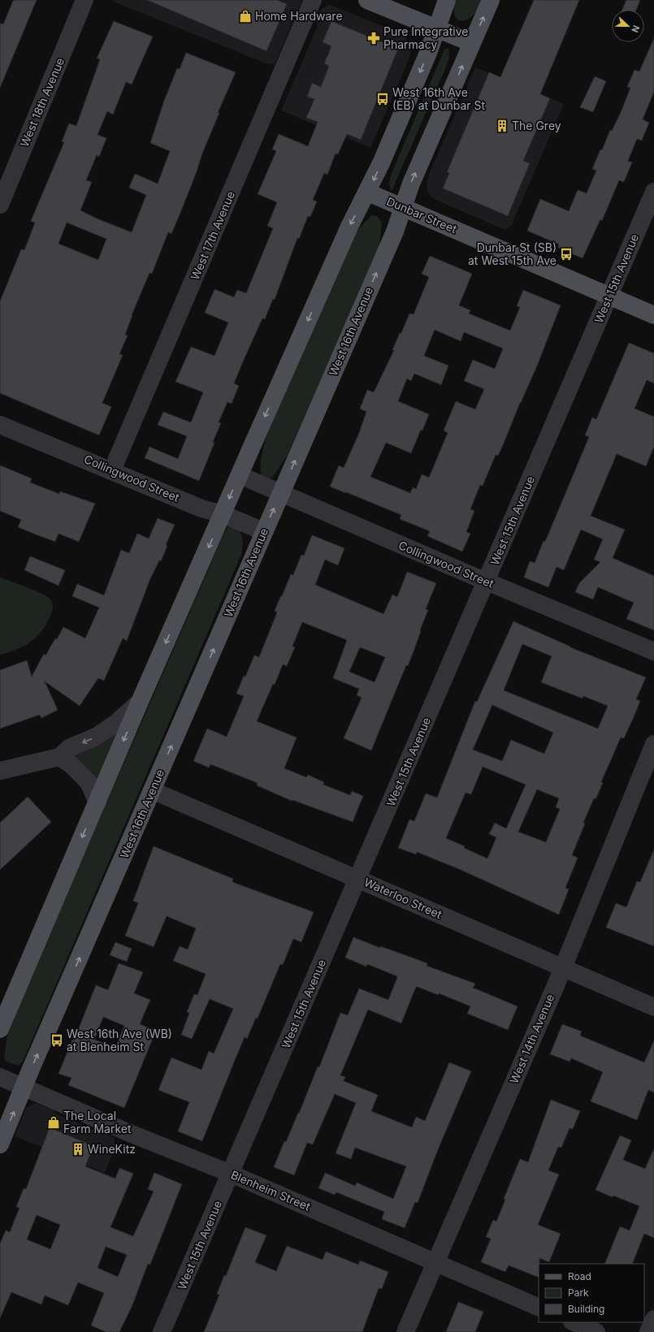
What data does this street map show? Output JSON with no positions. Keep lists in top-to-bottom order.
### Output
{
  "streets": {
    "main road": ["Dunbar Street", "West 16th Avenue"],
    "street": [
      "West 18th Avenue",
      "West 17th Avenue",
      "West 15th Avenue",
      "Collingwood Street",
      "Waterloo Street",
      "West 14th Avenue",
      "Blenheim Street"
    ]
  },
  "crossings": [
    ["Dunbar Street", "West 15th Avenue"],
    ["Dunbar Street", "West 16th Avenue"],
    ["West 17th Avenue", "Collingwood Street"],
    ["West 15th Avenue", "Collingwood Street"],
    ["West 15th Avenue", "Waterloo Street"],
    ["West 15th Avenue", "Blenheim Street"],
    ["West 16th Avenue", "Collingwood Street"],
    ["West 16th Avenue", "Waterloo Street"],
    ["West 16th Avenue", "Blenheim Street"],
    ["Waterloo Street", "West 14th Avenue"],
    ["West 14th Avenue", "Blenheim Street"]
  ],
  "places": {
    "shop": ["Home Hardware", "The Local Farm Market"],
    "pharmacy": ["Pure Integrative Pharmacy"],
    "bus stop": ["West 16th Ave (EB) at Dunbar St", "Dunbar St (SB) at West 15th Ave", "West 16th Ave (WB) at Blenheim St"],
    "building": ["The Grey", "WineKitz"]
  },
  "legend": ["Road", "Park", "Building"],
  "north": "right"
}
